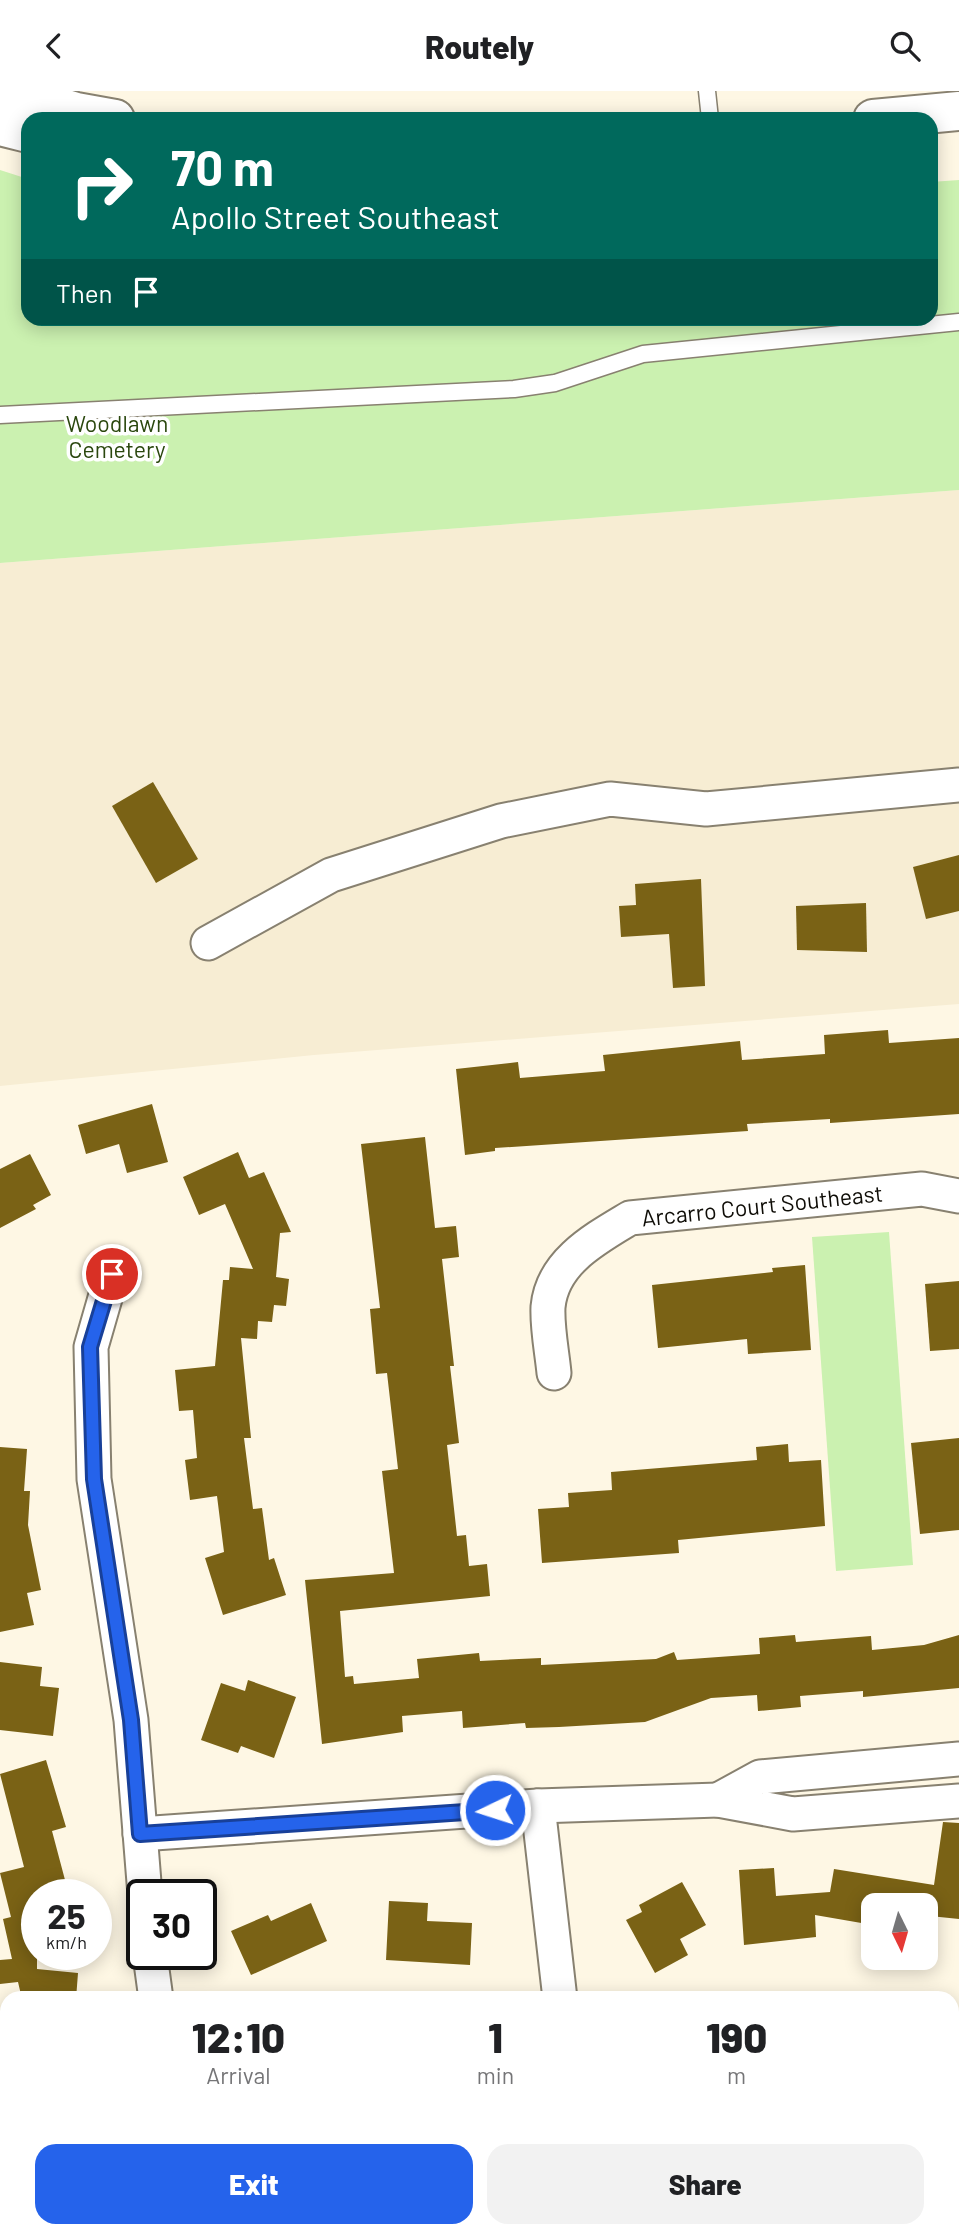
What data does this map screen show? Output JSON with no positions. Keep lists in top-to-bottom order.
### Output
{
  "streets": {
    "street": ["Arcarro Court Southeast"]
  },
  "parks": ["Woodlawn Cemetery"],
  "north": "bottom",
  "page": {
    "header": "Routely",
    "turn": ["70 m", "Apollo Street Southeast"],
    "then": "Then",
    "speed": "25 km/h",
    "limit": "30",
    "eta": [
      "12:10",
      "Arrival",
      "1",
      "min",
      "190",
      "m"
    ],
    "buttons": ["Exit", "Share"]
  }
}
